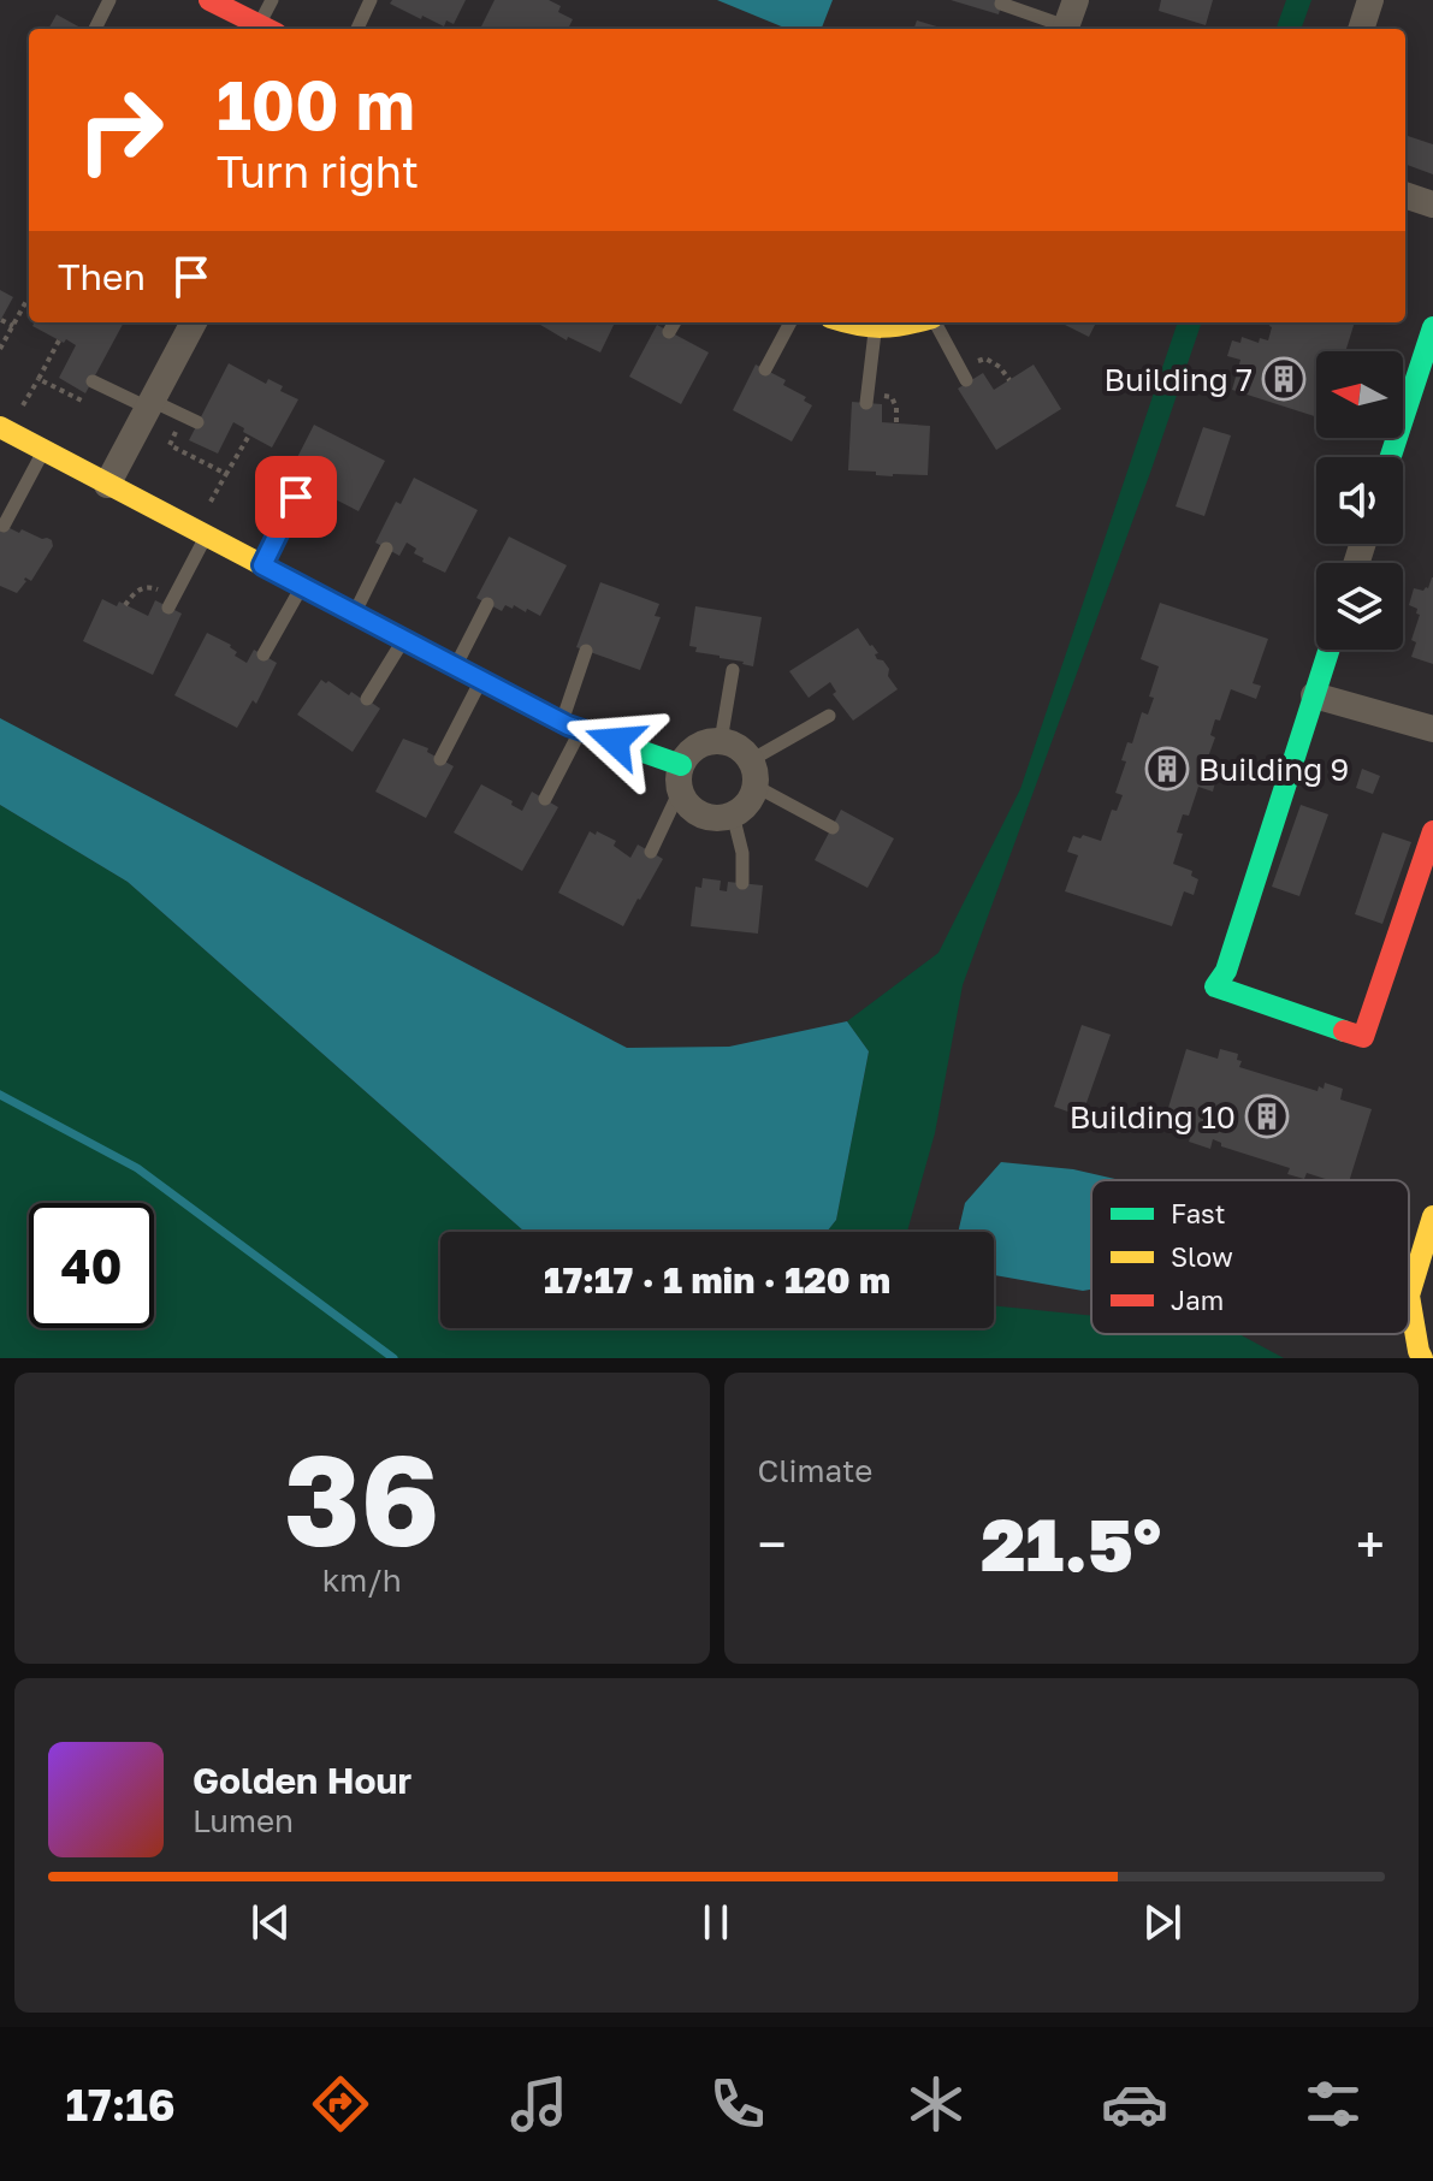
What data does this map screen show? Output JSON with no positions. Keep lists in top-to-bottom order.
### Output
{
  "places": {
    "building": ["Building 7", "Building 9", "Building 10"]
  },
  "legend": ["Fast", "Slow", "Jam"],
  "north": "left",
  "page": {
    "turn": ["100 m", "Turn right"],
    "then": "Then",
    "limit": "40",
    "trip": "17:17 · 1 min · 120 m",
    "tile": [
      ["36", "km/h"],
      "Climate"
    ],
    "heat": ["−", "21.5°", "+"],
    "song": ["Golden Hour", "Lumen"],
    "tabs": "17:16"
  }
}
